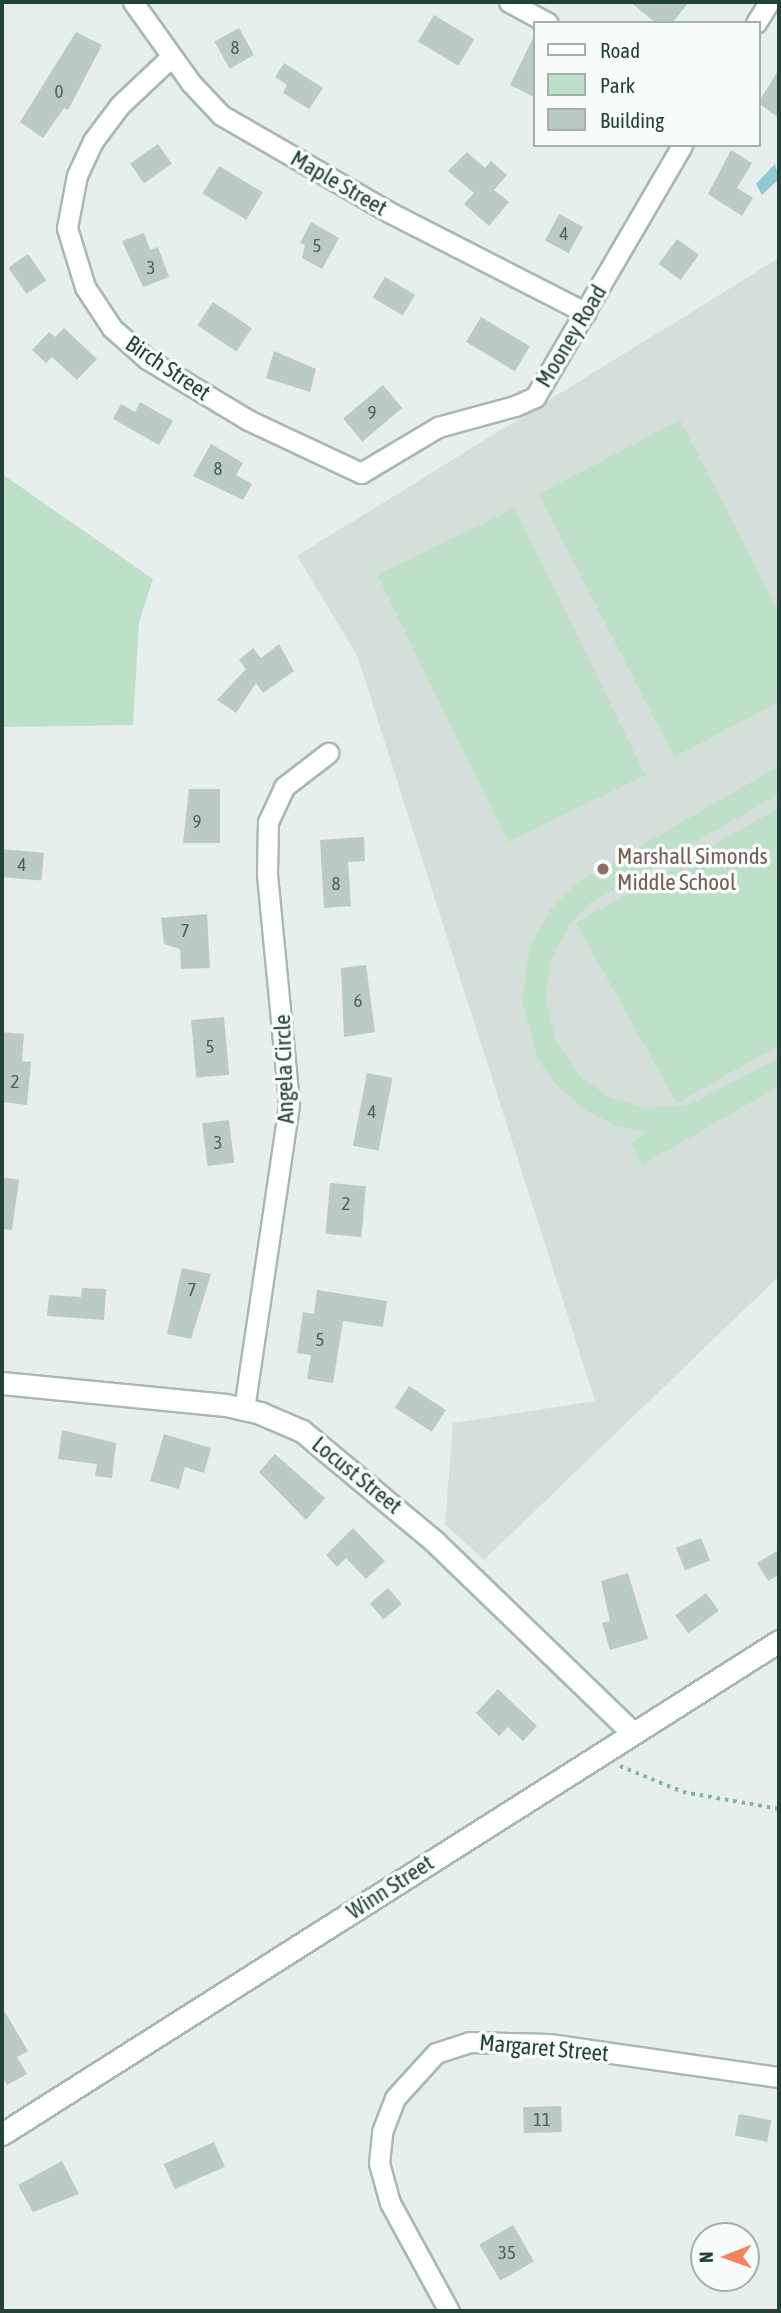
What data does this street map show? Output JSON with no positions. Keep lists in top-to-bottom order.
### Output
{
  "streets": {
    "main road": ["Locust Street", "Winn Street"],
    "street": [
      "Maple Street",
      "Mooney Road",
      "Birch Street",
      "Angela Circle",
      "Margaret Street"
    ]
  },
  "crossings": [
    ["Maple Street", "Mooney Road"],
    ["Maple Street", "Birch Street"],
    ["Mooney Road", "Birch Street"],
    ["Angela Circle", "Locust Street"],
    ["Locust Street", "Winn Street"]
  ],
  "places": ["Marshall Simonds Middle School"],
  "house_numbers": [
    "8",
    "0",
    "4",
    "5",
    "3",
    "9",
    "8",
    "9",
    "4",
    "8",
    "7",
    "6",
    "5",
    "2",
    "4",
    "3",
    "2",
    "7",
    "5",
    "11",
    "35"
  ],
  "legend": ["Road", "Park", "Building"],
  "north": "left"
}
